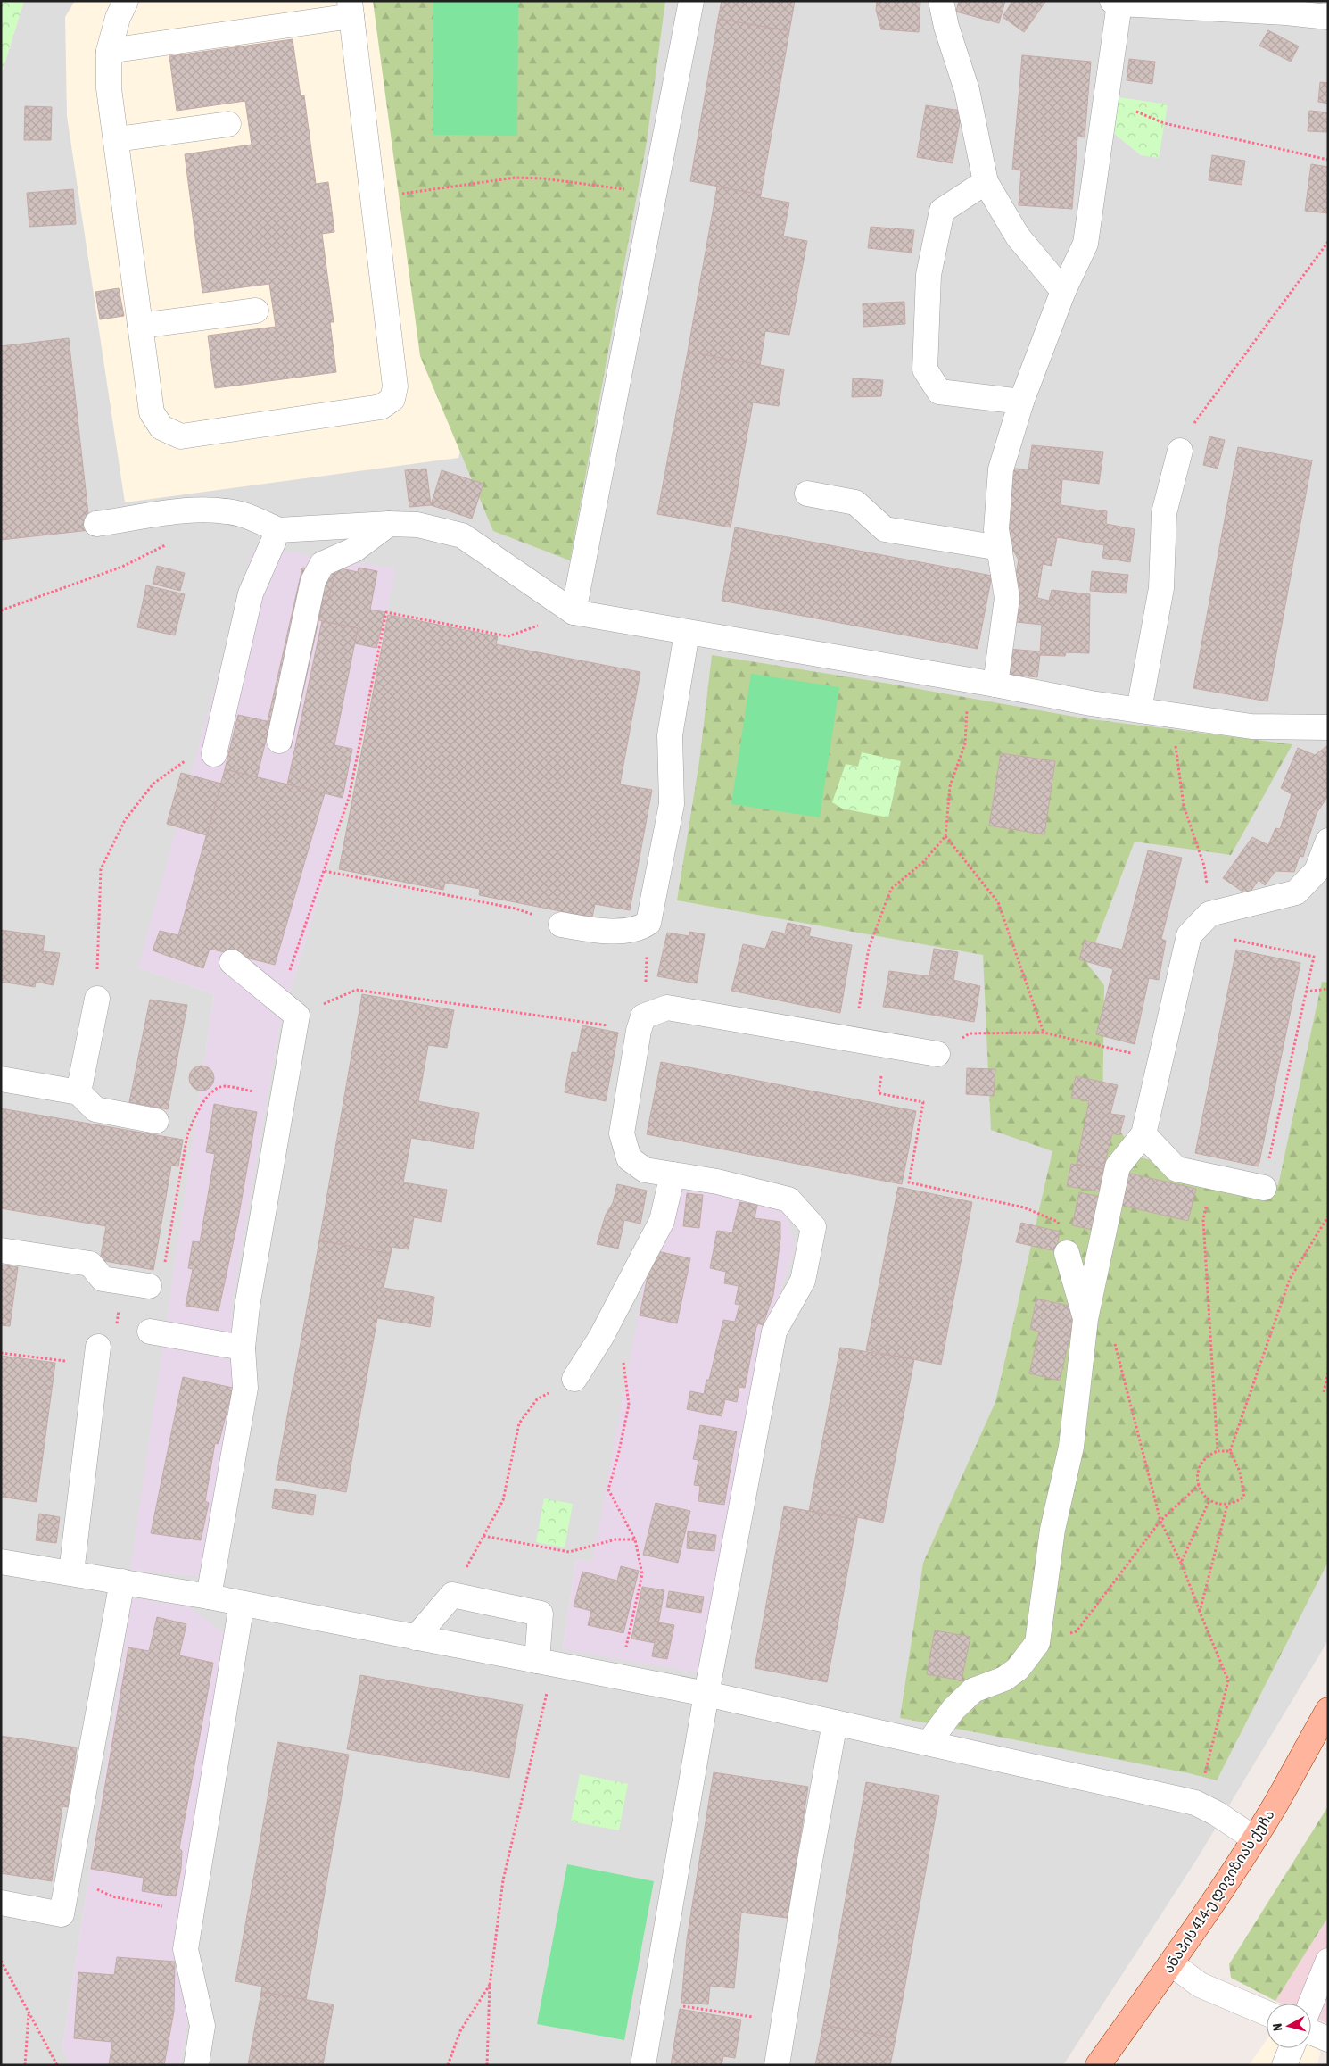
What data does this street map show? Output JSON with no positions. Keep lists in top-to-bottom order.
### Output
{
  "streets": {
    "main road": ["ანაპის 414-ე დივიზიას ქუჩა"]
  },
  "north": "left"
}
